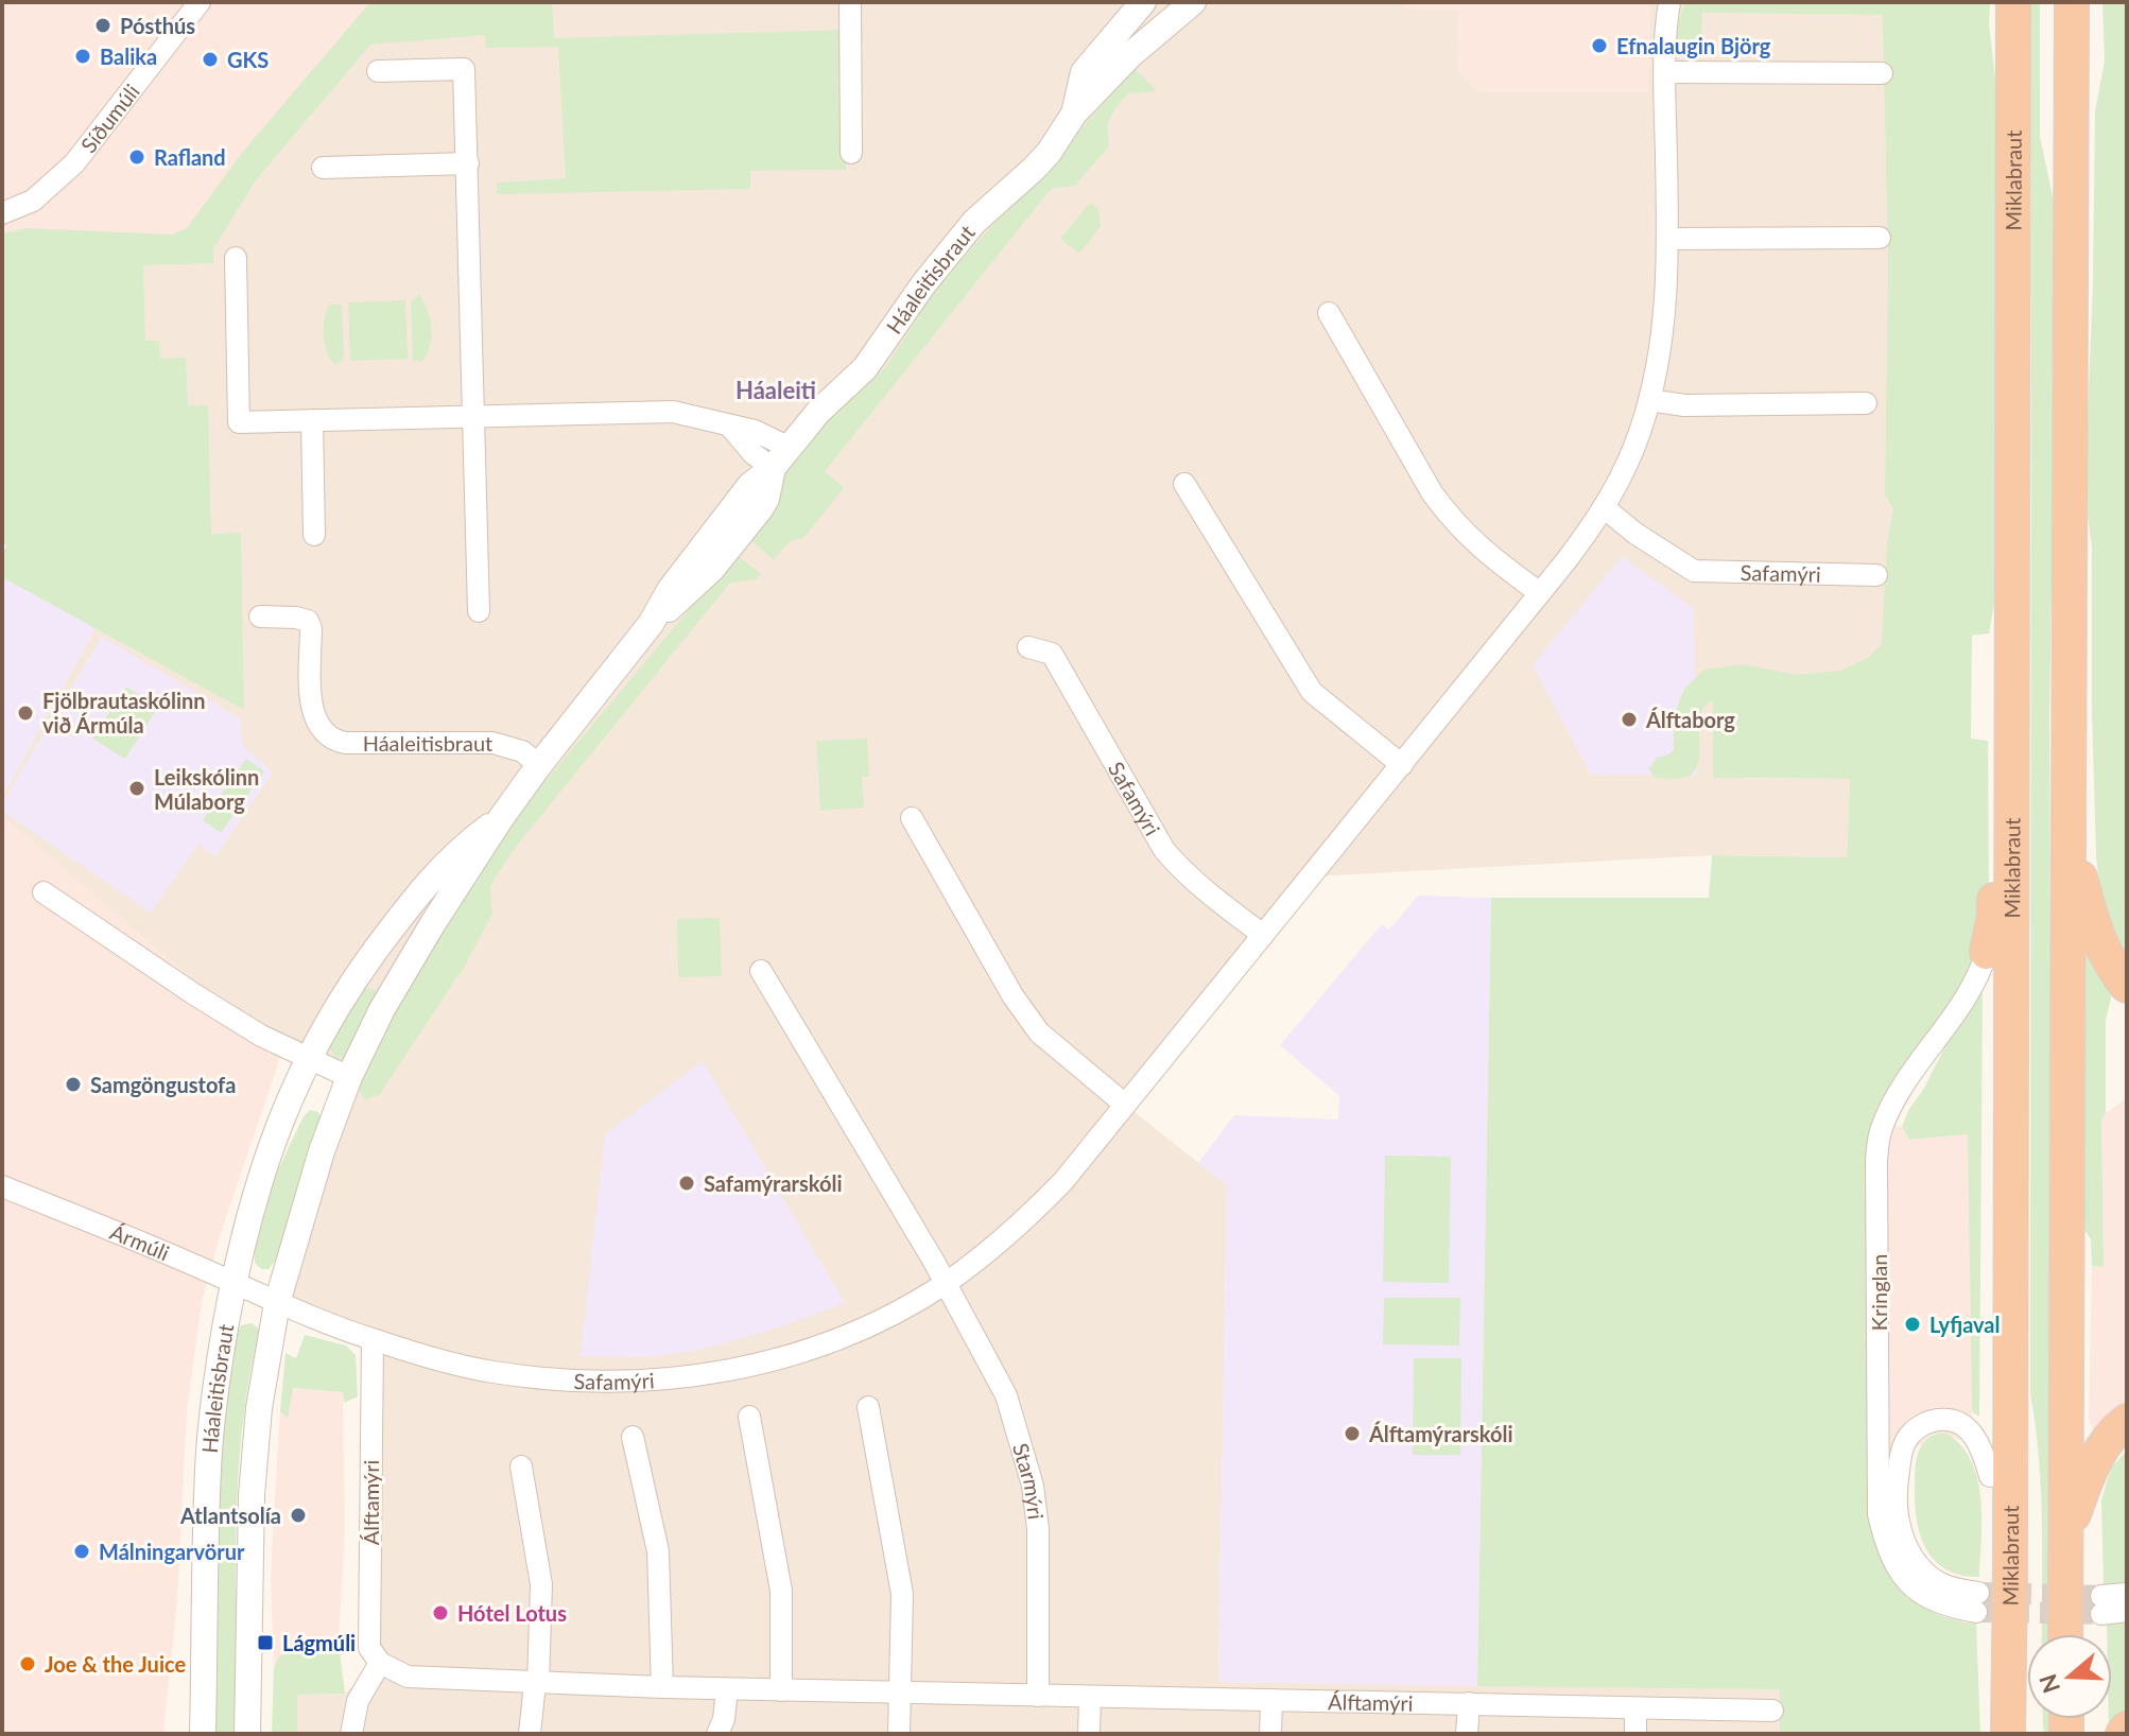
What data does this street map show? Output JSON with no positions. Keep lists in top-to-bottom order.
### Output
{
  "streets": {
    "highway": ["Miklabraut"],
    "street": [
      "Síðumúli",
      "Háaleitisbraut",
      "Safamýri",
      "Ármúli",
      "Kringlan",
      "Starmýri",
      "Álftamýri"
    ]
  },
  "crossings": [
    ["Háaleitisbraut", "Safamýri"],
    ["Háaleitisbraut", "Ármúli"],
    ["Safamýri", "Ármúli"],
    ["Safamýri", "Starmýri"],
    ["Safamýri", "Álftamýri"],
    ["Starmýri", "Álftamýri"]
  ],
  "districts": ["Háaleiti"],
  "places": {
    "other": [
      "Pósthús",
      "Efnalaugin Björg",
      "Balika",
      "GKS",
      "Rafland",
      "Fjölbrautaskólinn við Ármúla",
      "Álftaborg",
      "Leikskólinn Múlaborg",
      "Samgöngustofa",
      "Safamýrarskóli",
      "Lyfjaval",
      "Álftamýrarskóli",
      "Atlantsolía",
      "Málningarvörur",
      "Hótel Lotus",
      "Joe & the Juice"
    ],
    "transit": ["Lágmúli"]
  },
  "north": "left"
}
